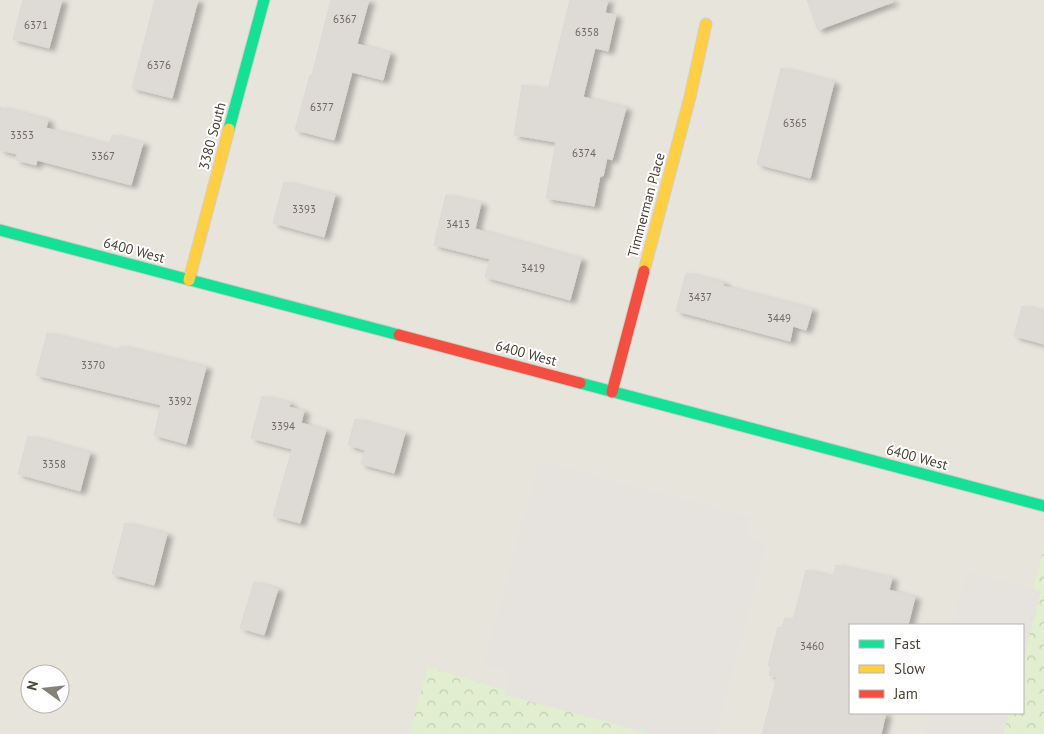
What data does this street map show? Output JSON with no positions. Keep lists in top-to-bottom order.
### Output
{
  "streets": {
    "street": ["3380 South", "Timmerman Place", "6400 West"]
  },
  "crossings": [
    ["3380 South", "6400 West"],
    ["Timmerman Place", "6400 West"]
  ],
  "house_numbers": [
    "6367",
    "6371",
    "6358",
    "6376",
    "6377",
    "6365",
    "3353",
    "6374",
    "3367",
    "3393",
    "3413",
    "3419",
    "3437",
    "3449",
    "3370",
    "3392",
    "3394",
    "3358",
    "3460"
  ],
  "legend": ["Fast", "Slow", "Jam"],
  "north": "left"
}
